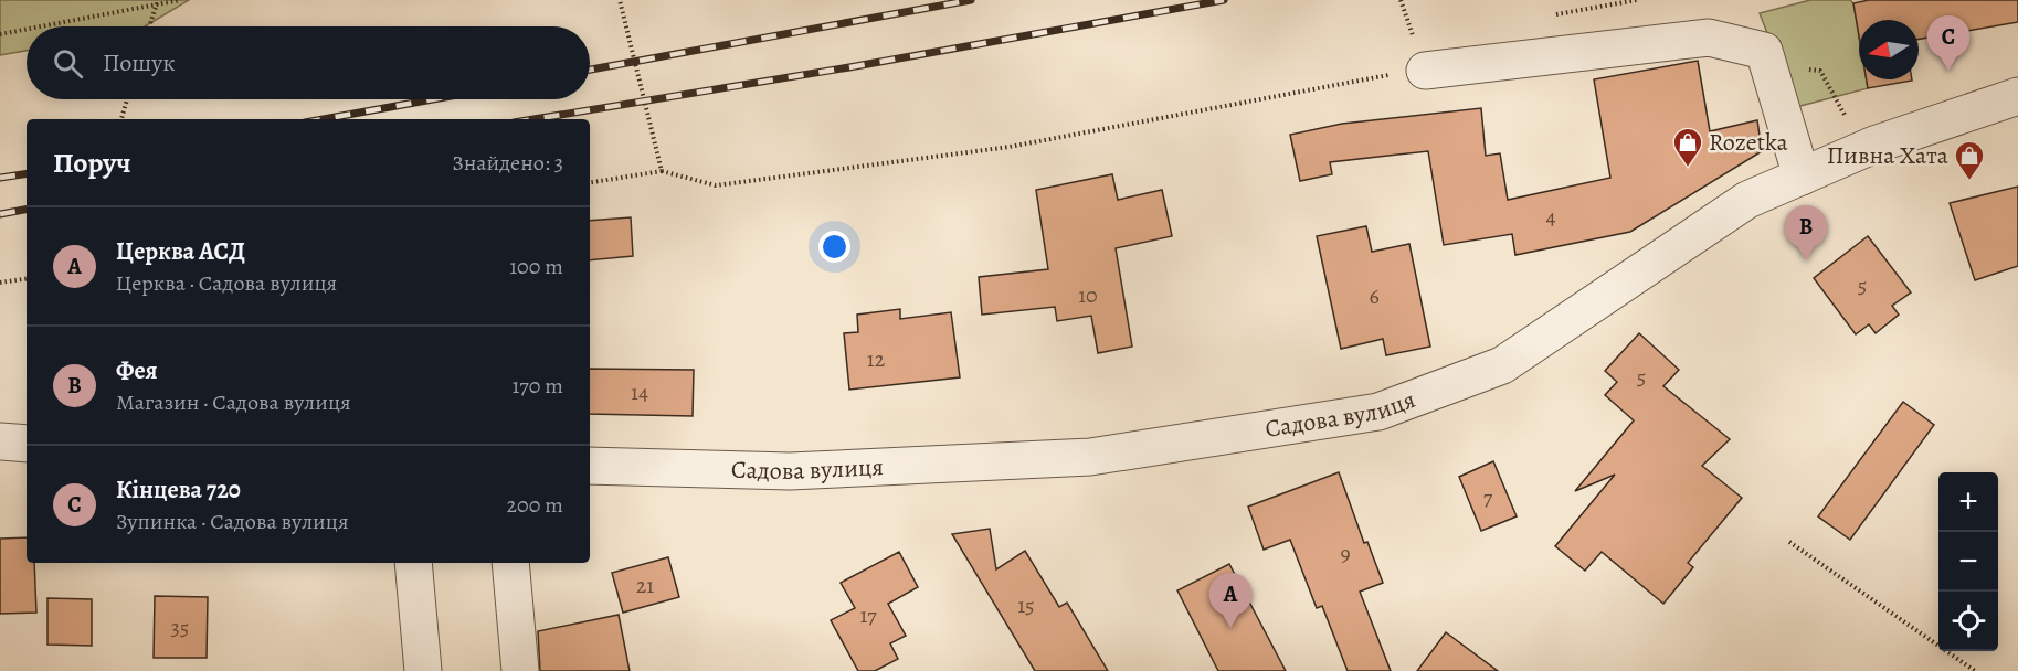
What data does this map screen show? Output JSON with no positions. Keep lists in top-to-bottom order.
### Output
{
  "streets": {
    "street": ["Садова вулиця"]
  },
  "places": {
    "shop": ["Rozetka", "Пивна Хата"]
  },
  "house_numbers": [
    "4",
    "5",
    "10",
    "6",
    "12",
    "5",
    "14",
    "7",
    "9",
    "21",
    "15",
    "17",
    "35"
  ],
  "north": "left",
  "page": {
    "pins": ["C", "B", "A"],
    "search": "Пошук",
    "heading": ["Поруч", "Знайдено: 3"],
    "list": [
      {
        "mark": "A",
        "name": "Церква АСД",
        "note": "Церква · Садова вулиця",
        "value": "100 m"
      },
      {
        "mark": "B",
        "name": "Фея",
        "note": "Магазин · Садова вулиця",
        "value": "170 m"
      },
      {
        "mark": "C",
        "name": "Кінцева 720",
        "note": "Зупинка · Садова вулиця",
        "value": "200 m"
      }
    ],
    "map_buttons": ["+", "−"]
  }
}
